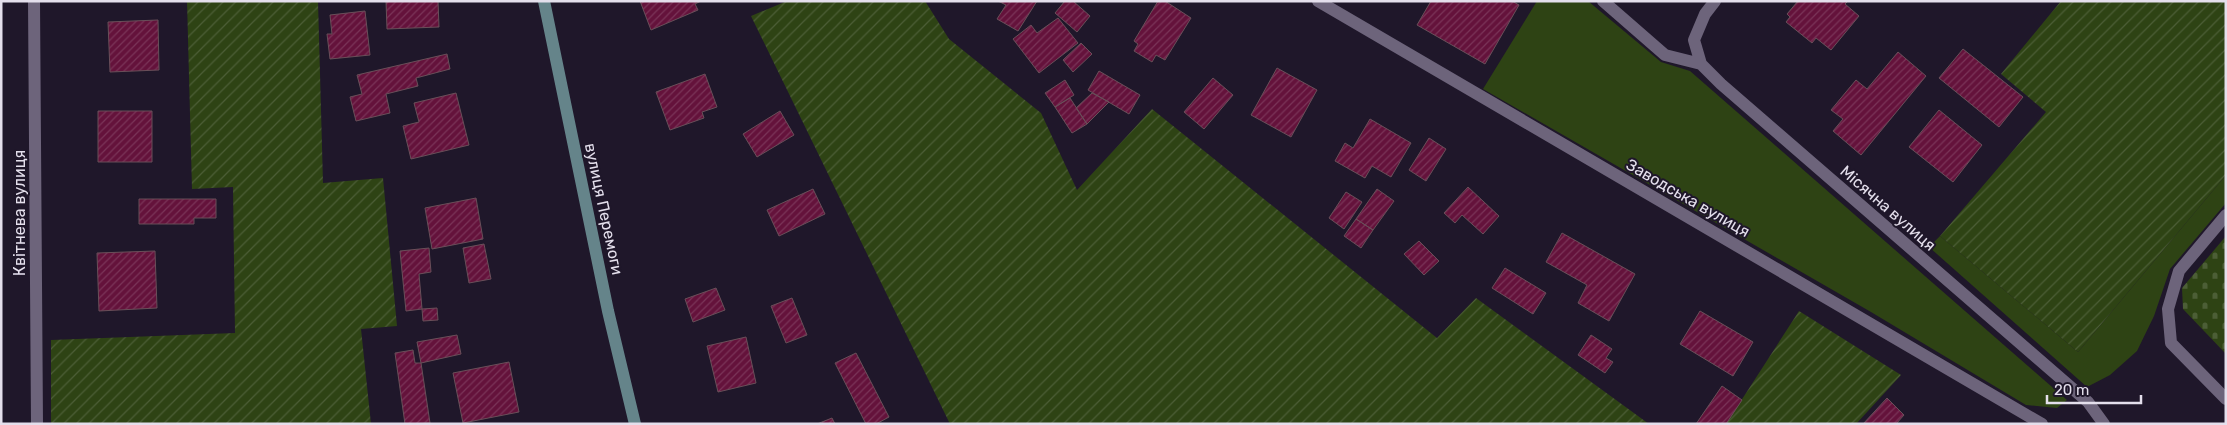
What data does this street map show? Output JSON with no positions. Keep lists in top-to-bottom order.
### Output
{
  "streets": {
    "main road": ["вулиця Перемоги"],
    "street": ["Заводська вулиця", "Місячна вулиця", "Квітнева вулиця"]
  },
  "scale_bar": "20 m"
}
